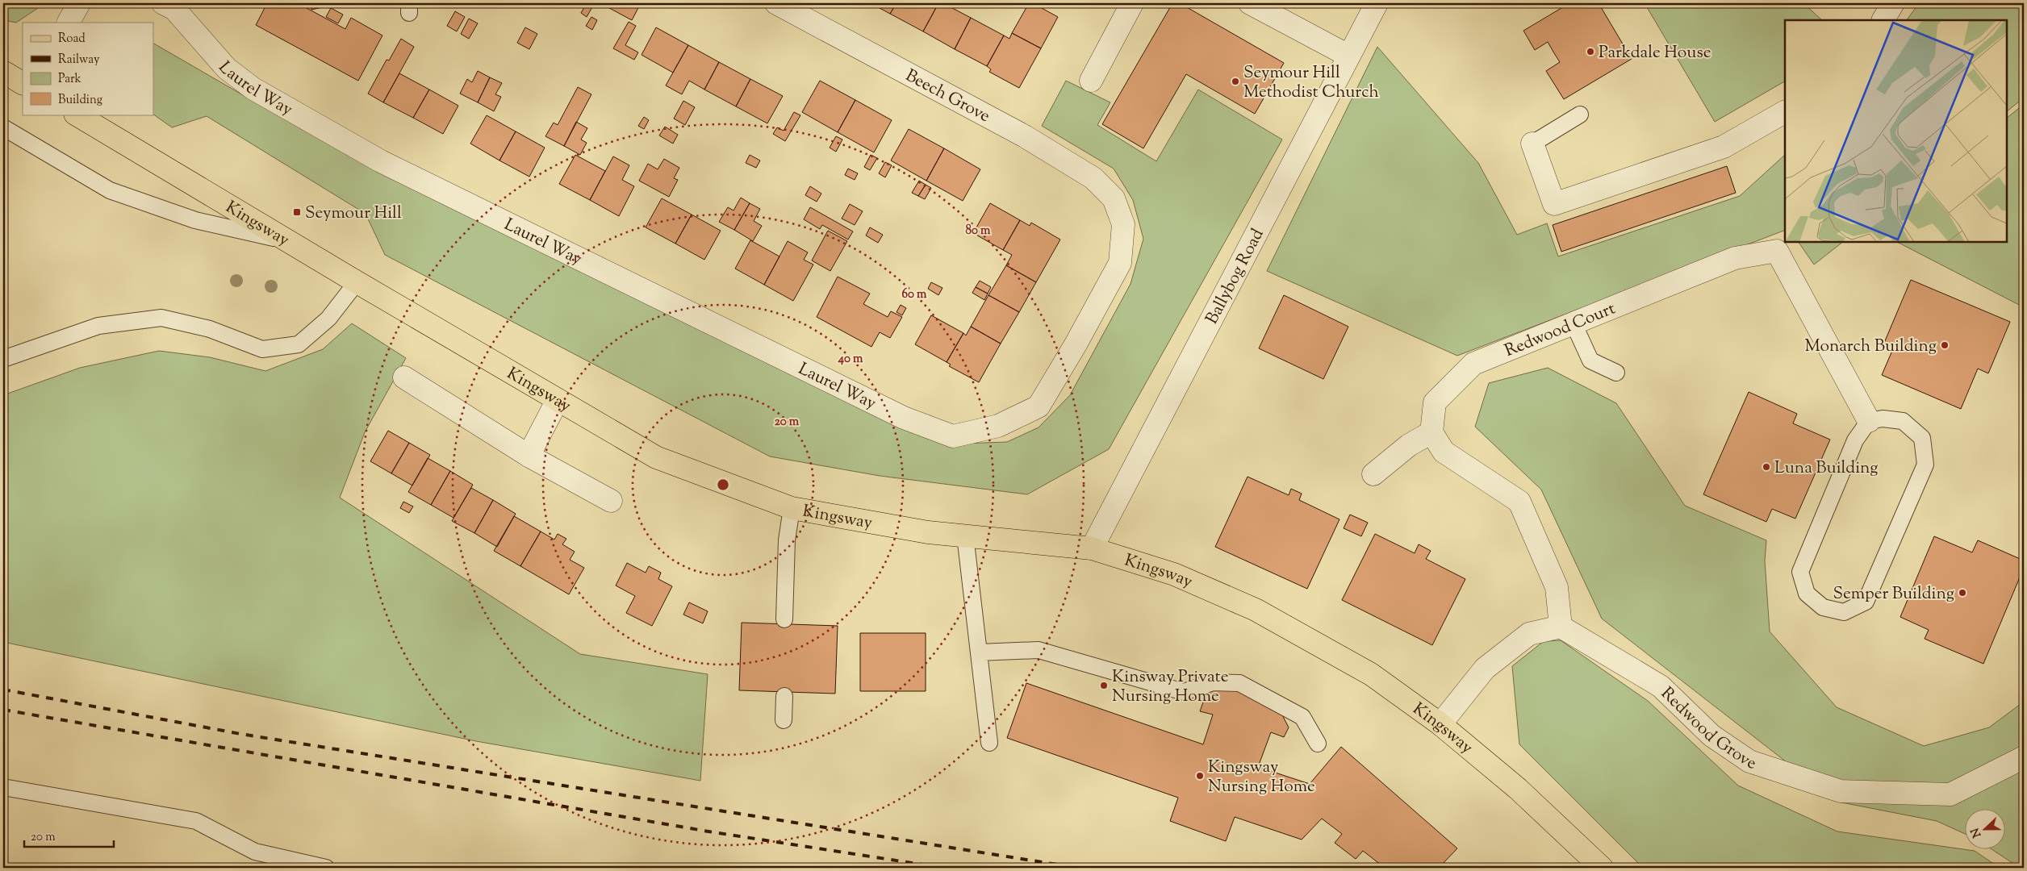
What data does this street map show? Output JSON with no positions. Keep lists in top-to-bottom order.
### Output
{
  "streets": {
    "main road": ["Kingsway"],
    "street": [
      "Laurel Way",
      "Beech Grove",
      "Ballybog Road",
      "Redwood Court",
      "Redwood Grove"
    ]
  },
  "crossings": [
    ["Laurel Way", "Beech Grove"],
    ["Kingsway", "Ballybog Road"]
  ],
  "places": {
    "other": [
      "Parkdale House",
      "Seymour Hill Methodist Church",
      "Monarch Building",
      "Luna Building",
      "Semper Building",
      "Kinsway Private Nursing Home",
      "Kingsway Nursing Home"
    ],
    "transit": ["Seymour Hill"]
  },
  "legend": [
    "Road",
    "Railway",
    "Park",
    "Building"
  ],
  "scale_bar": "20 m",
  "north": "left",
  "rings": [
    "80 m",
    "60 m",
    "40 m",
    "20 m"
  ]
}
